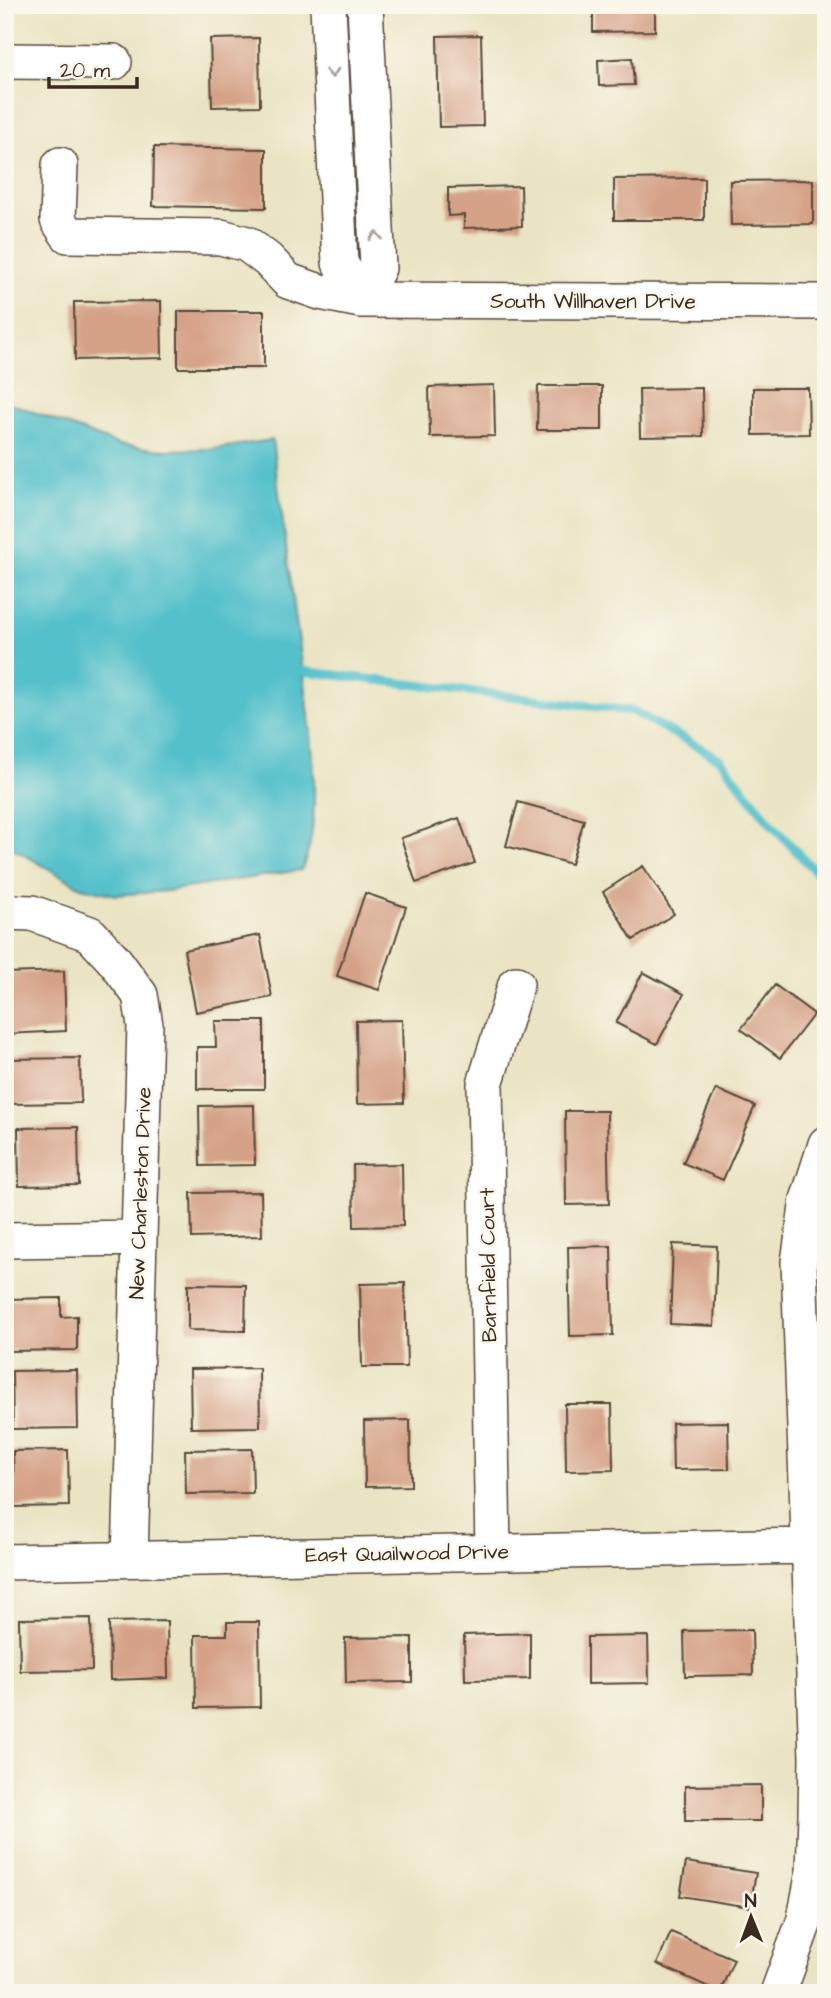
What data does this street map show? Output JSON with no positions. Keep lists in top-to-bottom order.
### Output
{
  "streets": {
    "street": [
      "South Willhaven Drive",
      "New Charleston Drive",
      "Barnfield Court",
      "East Quailwood Drive"
    ]
  },
  "crossings": [
    ["New Charleston Drive", "East Quailwood Drive"],
    ["Barnfield Court", "East Quailwood Drive"]
  ],
  "scale_bar": "20 m",
  "north": "top"
}
